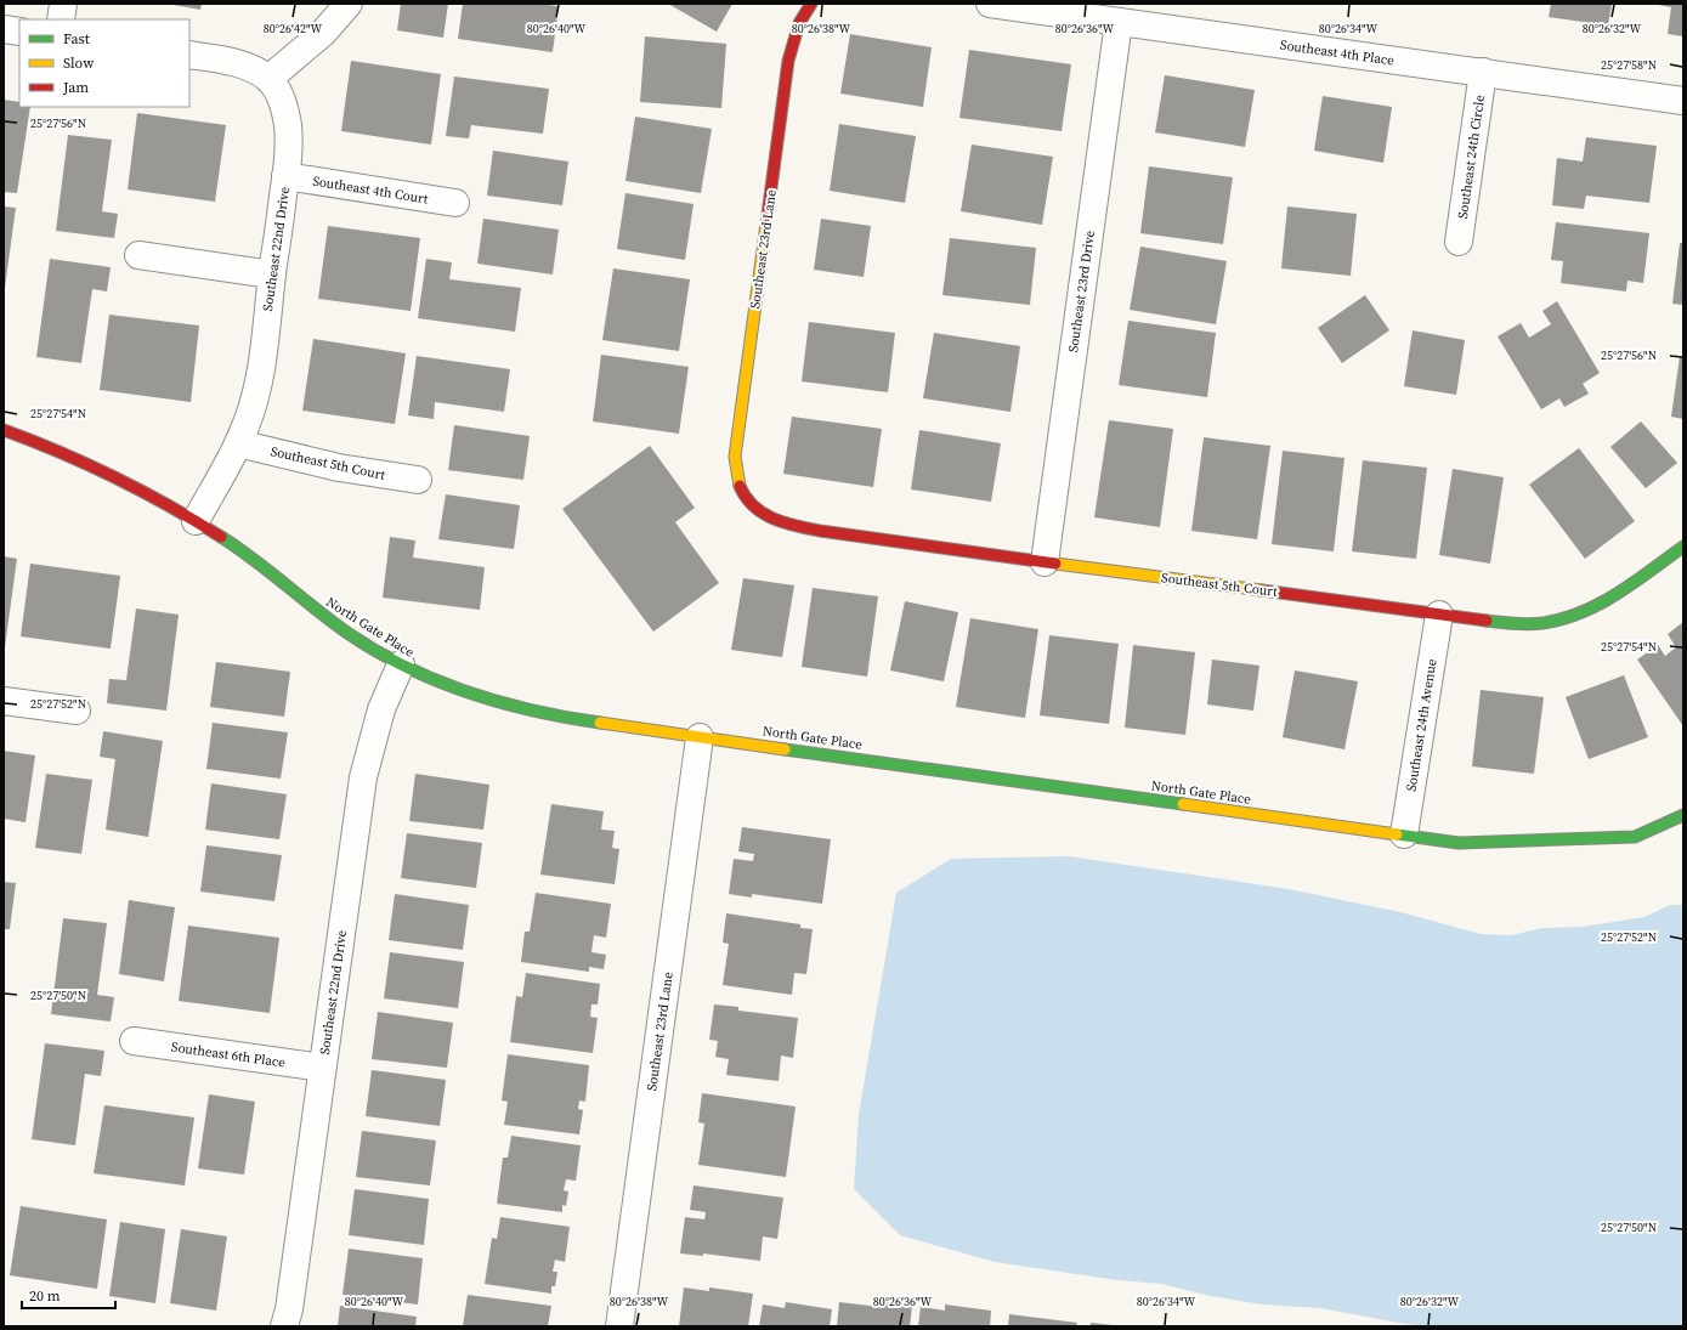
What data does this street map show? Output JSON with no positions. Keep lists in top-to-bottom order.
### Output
{
  "streets": {
    "street": [
      "Southeast 4th Place",
      "Southeast 24th Circle",
      "Southeast 4th Court",
      "Southeast 22nd Drive",
      "Southeast 23rd Lane",
      "Southeast 23rd Drive",
      "Southeast 5th Court",
      "North Gate Place",
      "Southeast 24th Avenue",
      "Southeast 6th Place"
    ]
  },
  "crossings": [
    ["Southeast 4th Place", "Southeast 24th Circle"],
    ["Southeast 4th Place", "Southeast 23rd Drive"],
    ["Southeast 4th Court", "Southeast 22nd Drive"],
    ["Southeast 22nd Drive", "Southeast 5th Court"],
    ["Southeast 22nd Drive", "North Gate Place"],
    ["Southeast 22nd Drive", "Southeast 6th Place"],
    ["Southeast 23rd Lane", "Southeast 5th Court"],
    ["Southeast 23rd Lane", "North Gate Place"],
    ["Southeast 23rd Drive", "Southeast 5th Court"],
    ["Southeast 5th Court", "Southeast 24th Avenue"],
    ["North Gate Place", "Southeast 24th Avenue"]
  ],
  "legend": ["Fast", "Slow", "Jam"],
  "scale_bar": "20 m",
  "coordinates": [
    "80°26'42\"W",
    "80°26'40\"W",
    "80°26'38\"W",
    "80°26'36\"W",
    "80°26'34\"W",
    "80°26'32\"W",
    "25°27'58\"N",
    "25°27'56\"N",
    "25°27'54\"N",
    "25°27'52\"N",
    "25°27'50\"N"
  ]
}
